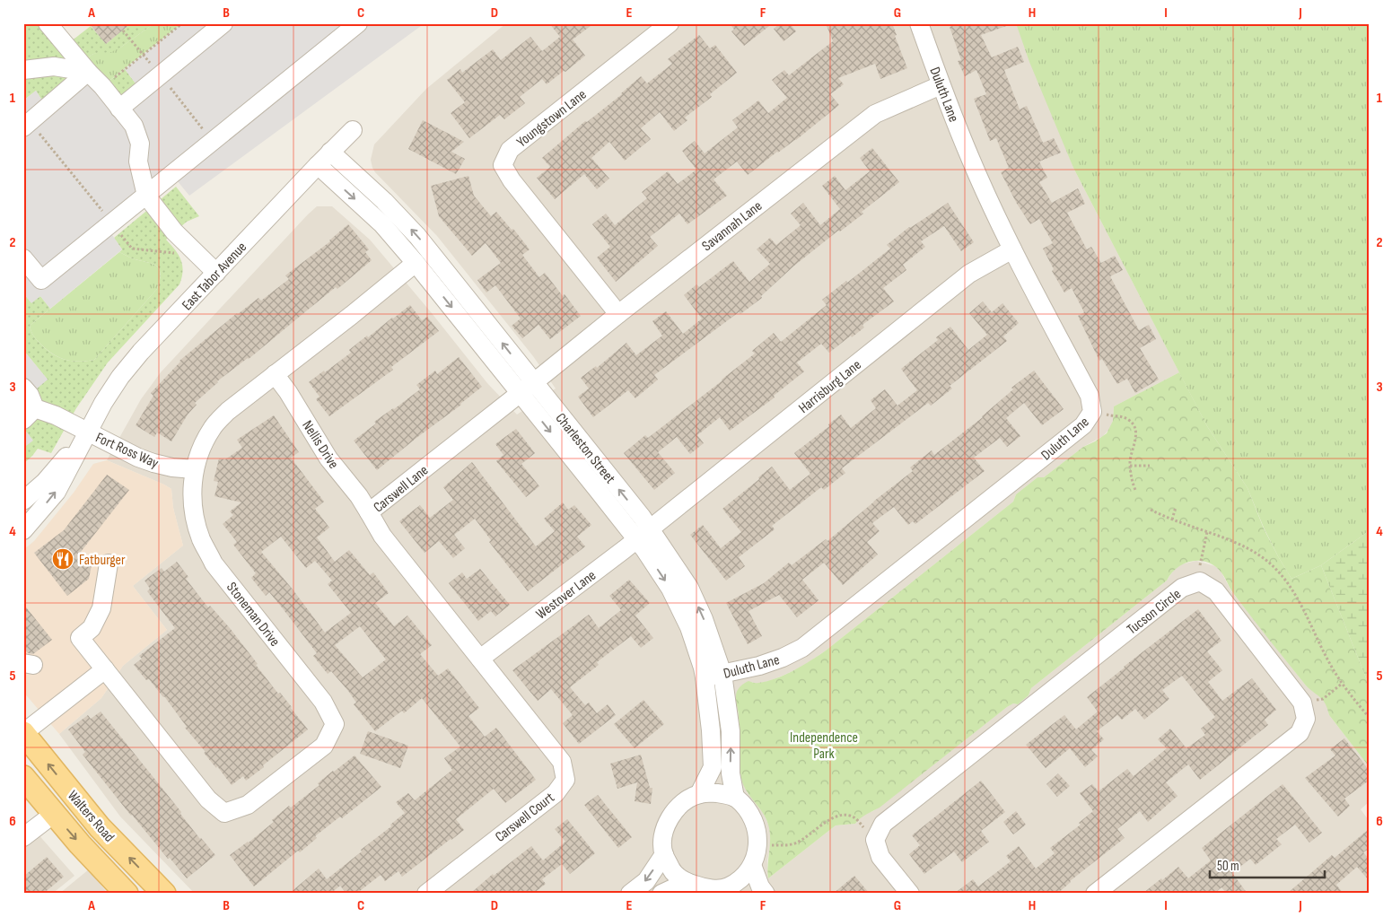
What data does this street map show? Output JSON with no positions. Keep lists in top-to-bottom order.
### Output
{
  "streets": {
    "main road": ["Walters Road"],
    "street": [
      "Duluth Lane",
      "Youngstown Lane",
      "Savannah Lane",
      "East Tabor Avenue",
      "Harrisburg Lane",
      "Nellis Drive",
      "Charleston Street",
      "Fort Ross Way",
      "Carswell Lane",
      "Westover Lane",
      "Tucson Circle",
      "Stoneman Drive",
      "Carswell Court"
    ]
  },
  "crossings": [
    ["Duluth Lane", "Savannah Lane"],
    ["Duluth Lane", "Harrisburg Lane"],
    ["Duluth Lane", "Charleston Street"],
    ["Youngstown Lane", "Savannah Lane"],
    ["Savannah Lane", "Charleston Street"],
    ["Savannah Lane", "Carswell Lane"],
    ["East Tabor Avenue", "Charleston Street"],
    ["East Tabor Avenue", "Fort Ross Way"],
    ["Harrisburg Lane", "Charleston Street"],
    ["Harrisburg Lane", "Westover Lane"],
    ["Nellis Drive", "Carswell Lane"],
    ["Nellis Drive", "Stoneman Drive"],
    ["Charleston Street", "Carswell Lane"],
    ["Charleston Street", "Westover Lane"],
    ["Charleston Street", "Stoneman Drive"],
    ["Fort Ross Way", "Stoneman Drive"],
    ["Carswell Lane", "Westover Lane"],
    ["Carswell Lane", "Carswell Court"],
    ["Westover Lane", "Carswell Court"]
  ],
  "parks": ["Independence Park"],
  "places": {
    "restaurant": ["Fatburger"]
  },
  "scale_bar": "50 m",
  "grid": {
    "columns": [
      "A",
      "B",
      "C",
      "D",
      "E",
      "F",
      "G",
      "H",
      "I",
      "J"
    ],
    "rows": [
      "1",
      "2",
      "3",
      "4",
      "5",
      "6"
    ]
  }
}
